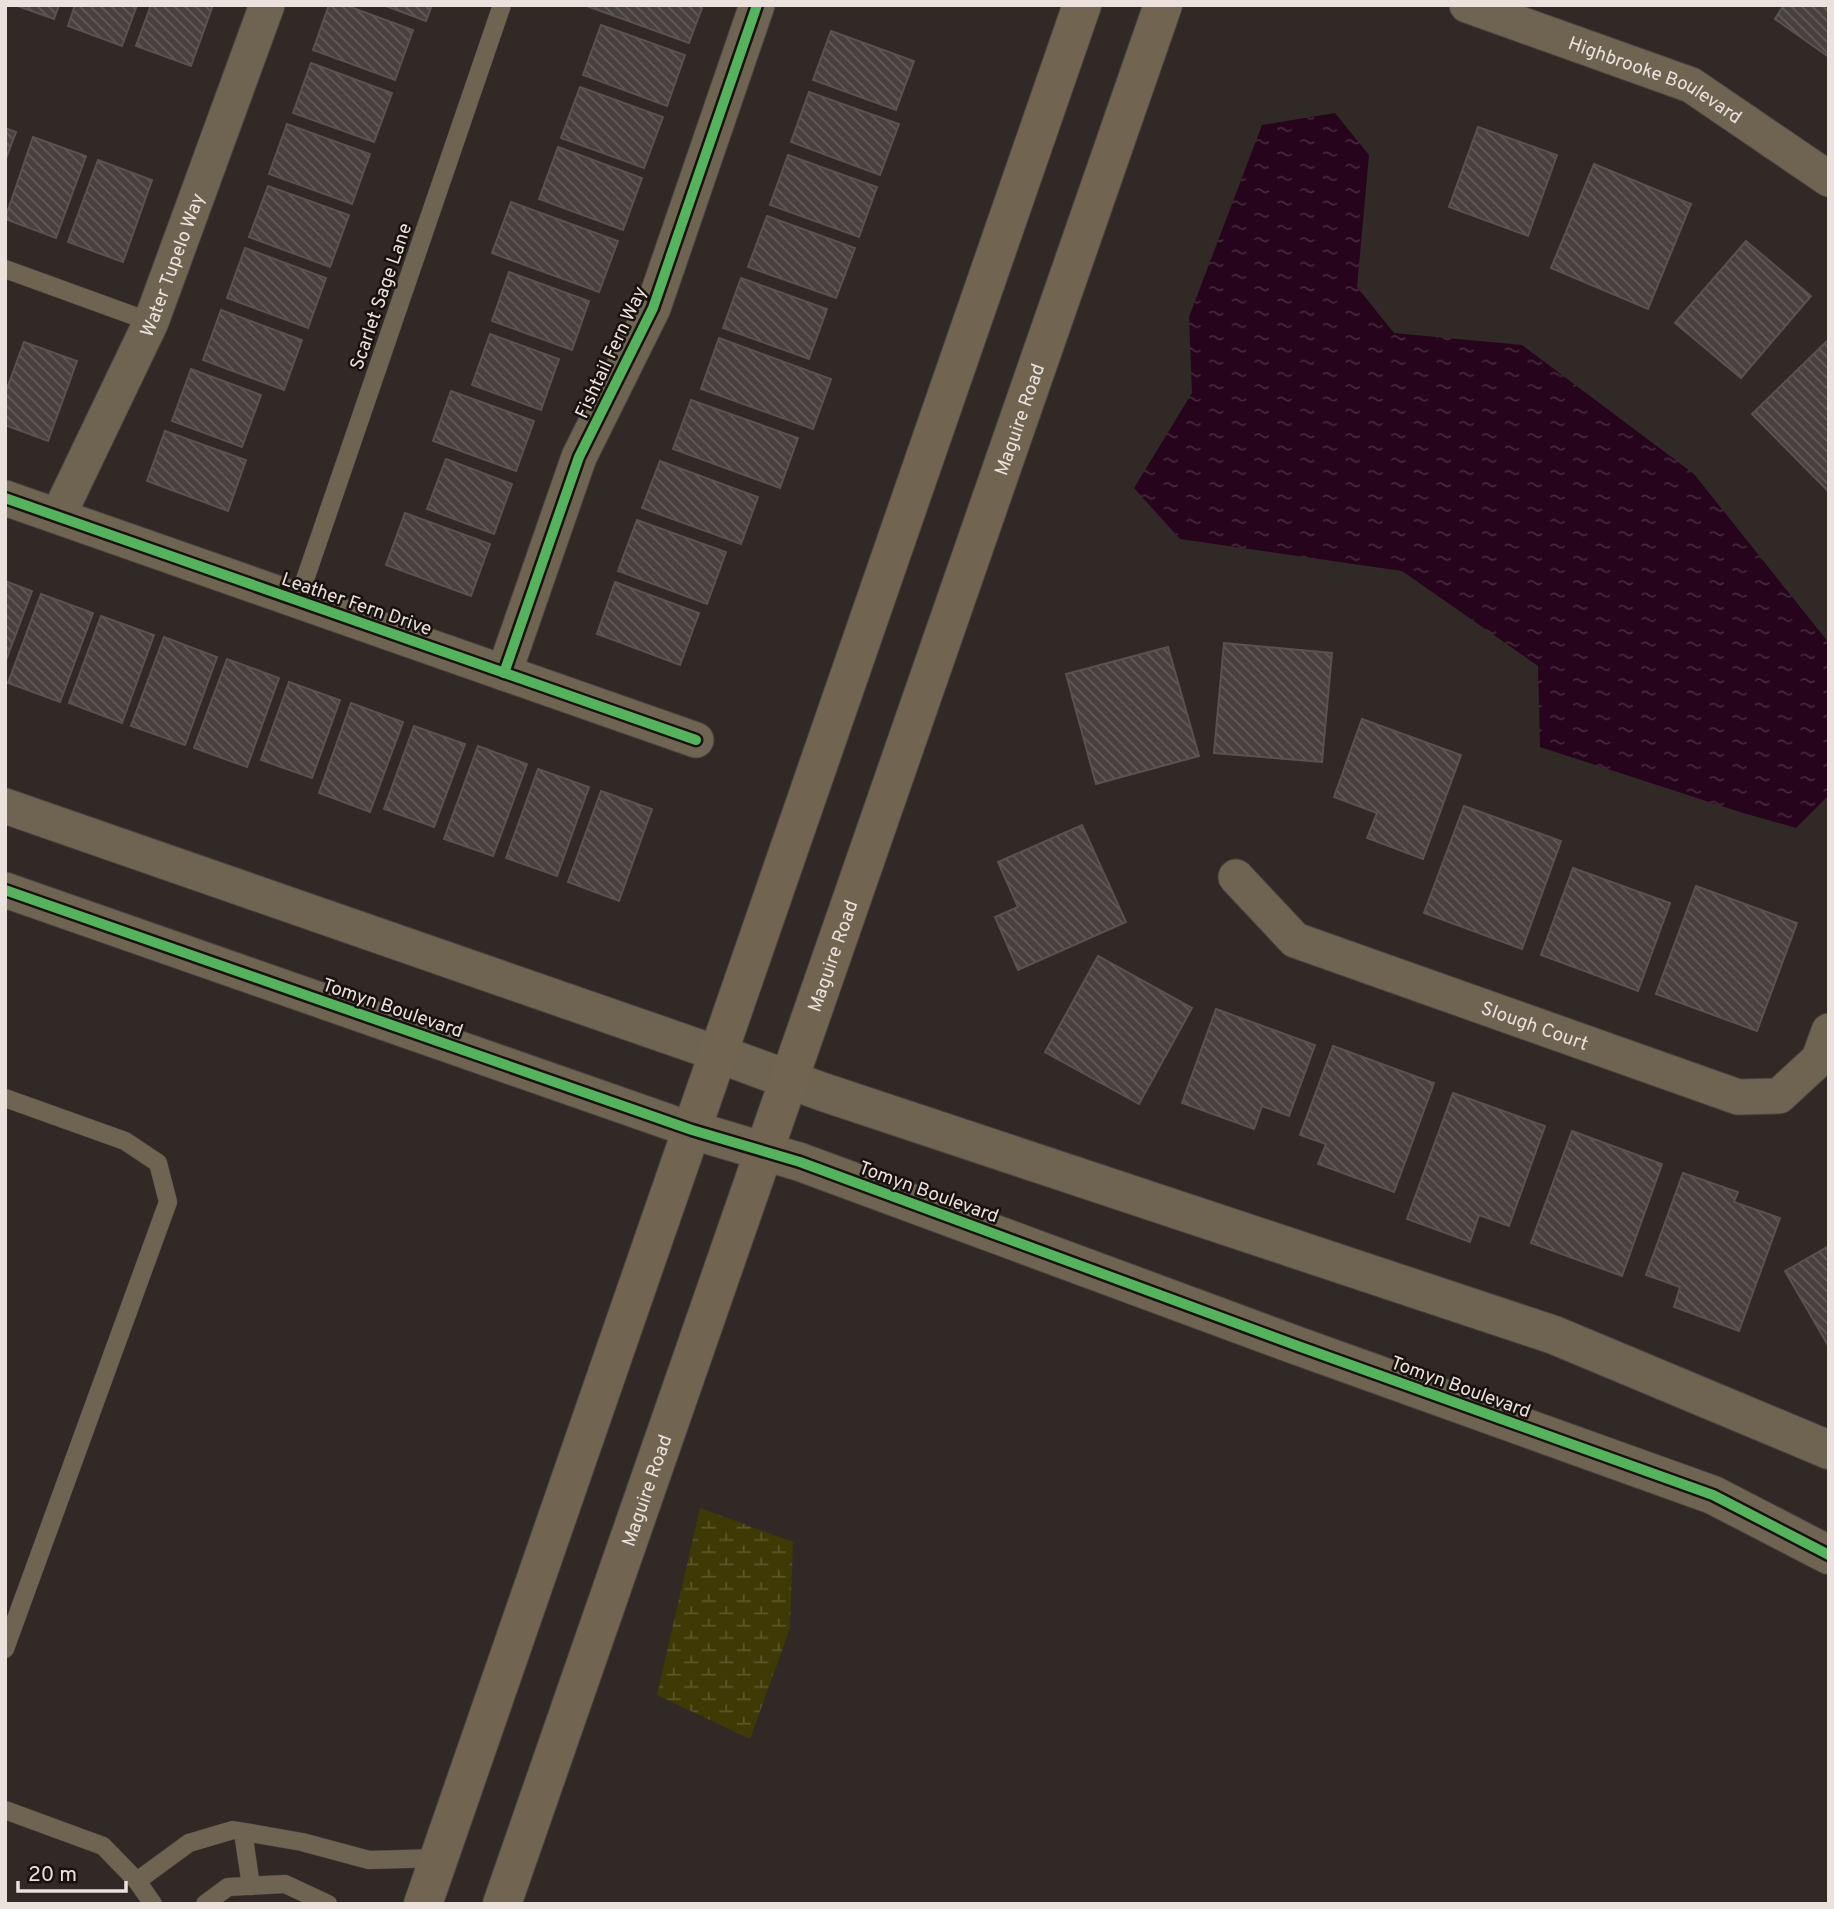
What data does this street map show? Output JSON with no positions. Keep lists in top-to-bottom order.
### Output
{
  "streets": {
    "main road": ["Maguire Road"],
    "street": [
      "Highbrooke Boulevard",
      "Water Tupelo Way",
      "Fishtail Fern Way",
      "Leather Fern Drive",
      "Tomyn Boulevard",
      "Slough Court"
    ],
    "lane": ["Scarlet Sage Lane"]
  },
  "crossings": [
    ["Water Tupelo Way", "Leather Fern Drive"],
    ["Scarlet Sage Lane", "Leather Fern Drive"],
    ["Fishtail Fern Way", "Leather Fern Drive"],
    ["Maguire Road", "Tomyn Boulevard"]
  ],
  "scale_bar": "20 m"
}
